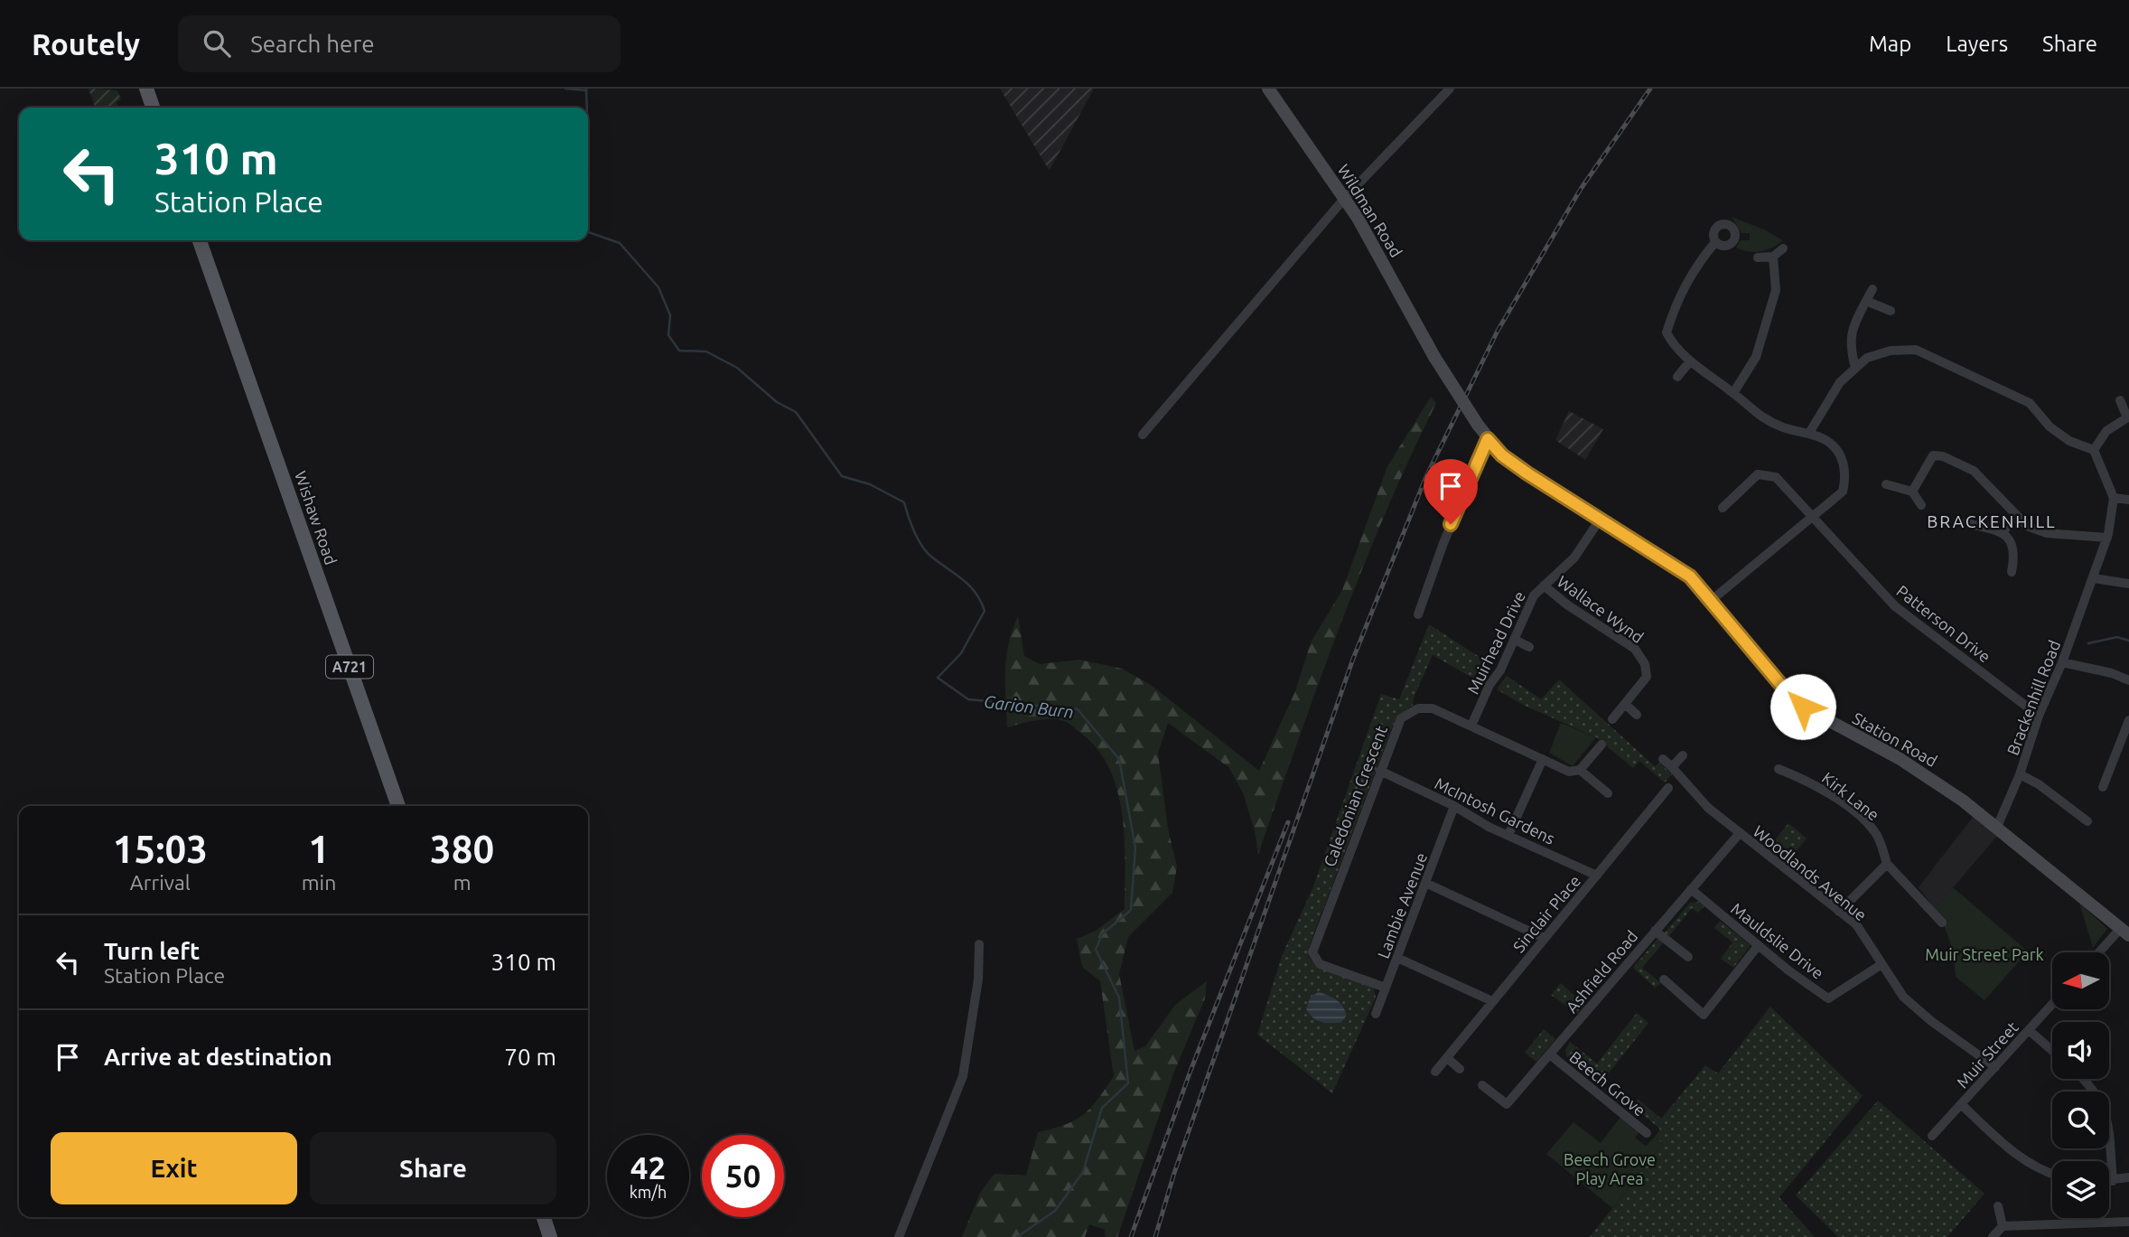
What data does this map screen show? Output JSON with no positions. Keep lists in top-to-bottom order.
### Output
{
  "streets": {
    "main road": [
      "Wildman Road",
      "Wishaw Road",
      "A721",
      "Station Road"
    ],
    "street": [
      "Wallace Wynd",
      "Patterson Drive",
      "Muirhead Drive",
      "Brackenhill Road",
      "Caledonian Crescent",
      "Kirk Lane",
      "McIntosh Gardens",
      "Woodlands Avenue",
      "Lambie Avenue",
      "Sinclair Place",
      "Mauldslie Drive",
      "Ashfield Road",
      "Muir Street",
      "Beech Grove"
    ]
  },
  "crossings": [
    ["Wildman Road", "Station Road"],
    ["Wallace Wynd", "Muirhead Drive"],
    ["Patterson Drive", "Brackenhill Road"],
    ["Muirhead Drive", "Station Road"],
    ["Muirhead Drive", "Caledonian Crescent"],
    ["Brackenhill Road", "Station Road"],
    ["Caledonian Crescent", "McIntosh Gardens"],
    ["Caledonian Crescent", "Lambie Avenue"],
    ["McIntosh Gardens", "Lambie Avenue"],
    ["McIntosh Gardens", "Sinclair Place"],
    ["Woodlands Avenue", "Mauldslie Drive"],
    ["Woodlands Avenue", "Ashfield Road"],
    ["Woodlands Avenue", "Muir Street"],
    ["Mauldslie Drive", "Ashfield Road"],
    ["Ashfield Road", "Beech Grove"]
  ],
  "districts": ["BRACKENHILL"],
  "water": ["Garion Burn"],
  "parks": ["Muir Street Park", "Beech Grove Play Area"],
  "north": "left",
  "page": {
    "header": "Routely",
    "search": "Search here",
    "nav": ["Map", "Layers", "Share"],
    "turn": ["310 m", "Station Place"],
    "eta": [
      "15:03",
      "Arrival",
      "1",
      "min",
      "380",
      "m"
    ],
    "list": [
      {
        "name": "Turn left",
        "note": "Station Place",
        "value": "310 m"
      },
      {
        "name": "Arrive at destination",
        "value": "70 m"
      }
    ],
    "buttons": ["Exit", "Share"],
    "speed": "42 km/h",
    "limit": "50"
  }
}
